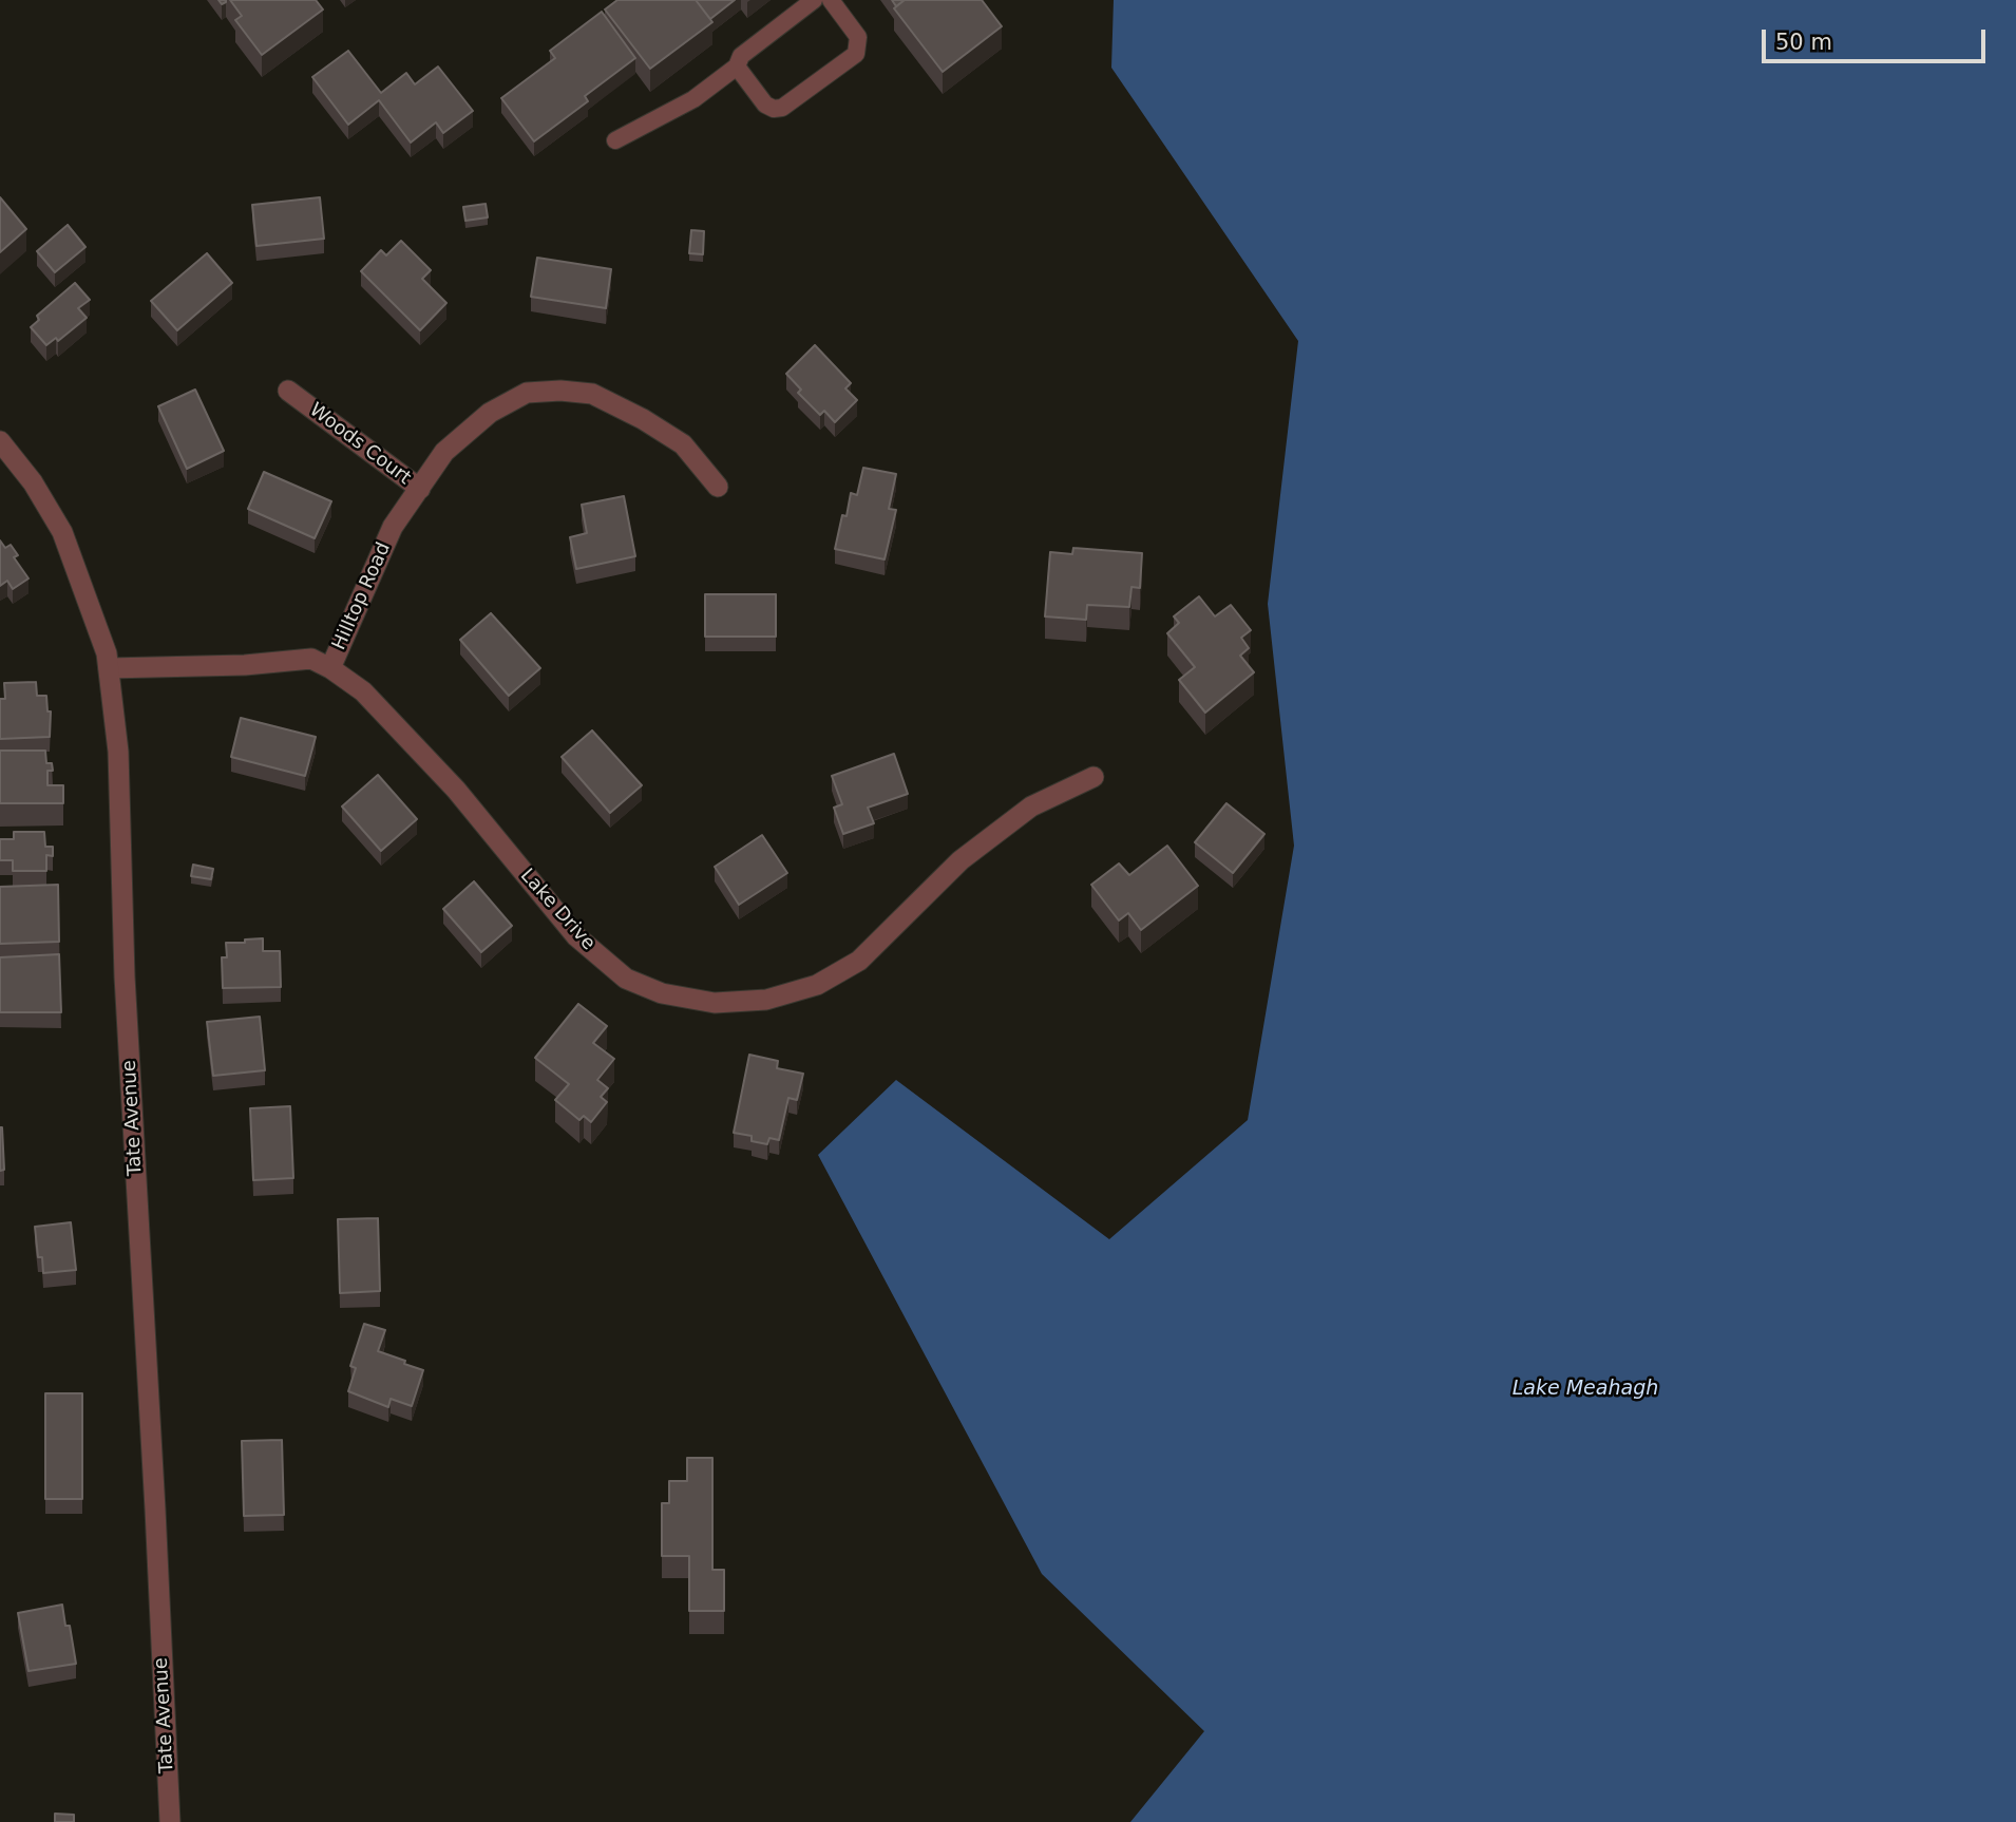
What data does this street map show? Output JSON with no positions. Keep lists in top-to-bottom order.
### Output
{
  "streets": {
    "street": [
      "Woods Court",
      "Hilltop Road",
      "Lake Drive",
      "Tate Avenue"
    ]
  },
  "crossings": [
    ["Woods Court", "Hilltop Road"],
    ["Hilltop Road", "Lake Drive"],
    ["Hilltop Road", "Tate Avenue"]
  ],
  "water": ["Lake Meahagh"],
  "scale_bar": "50 m"
}
